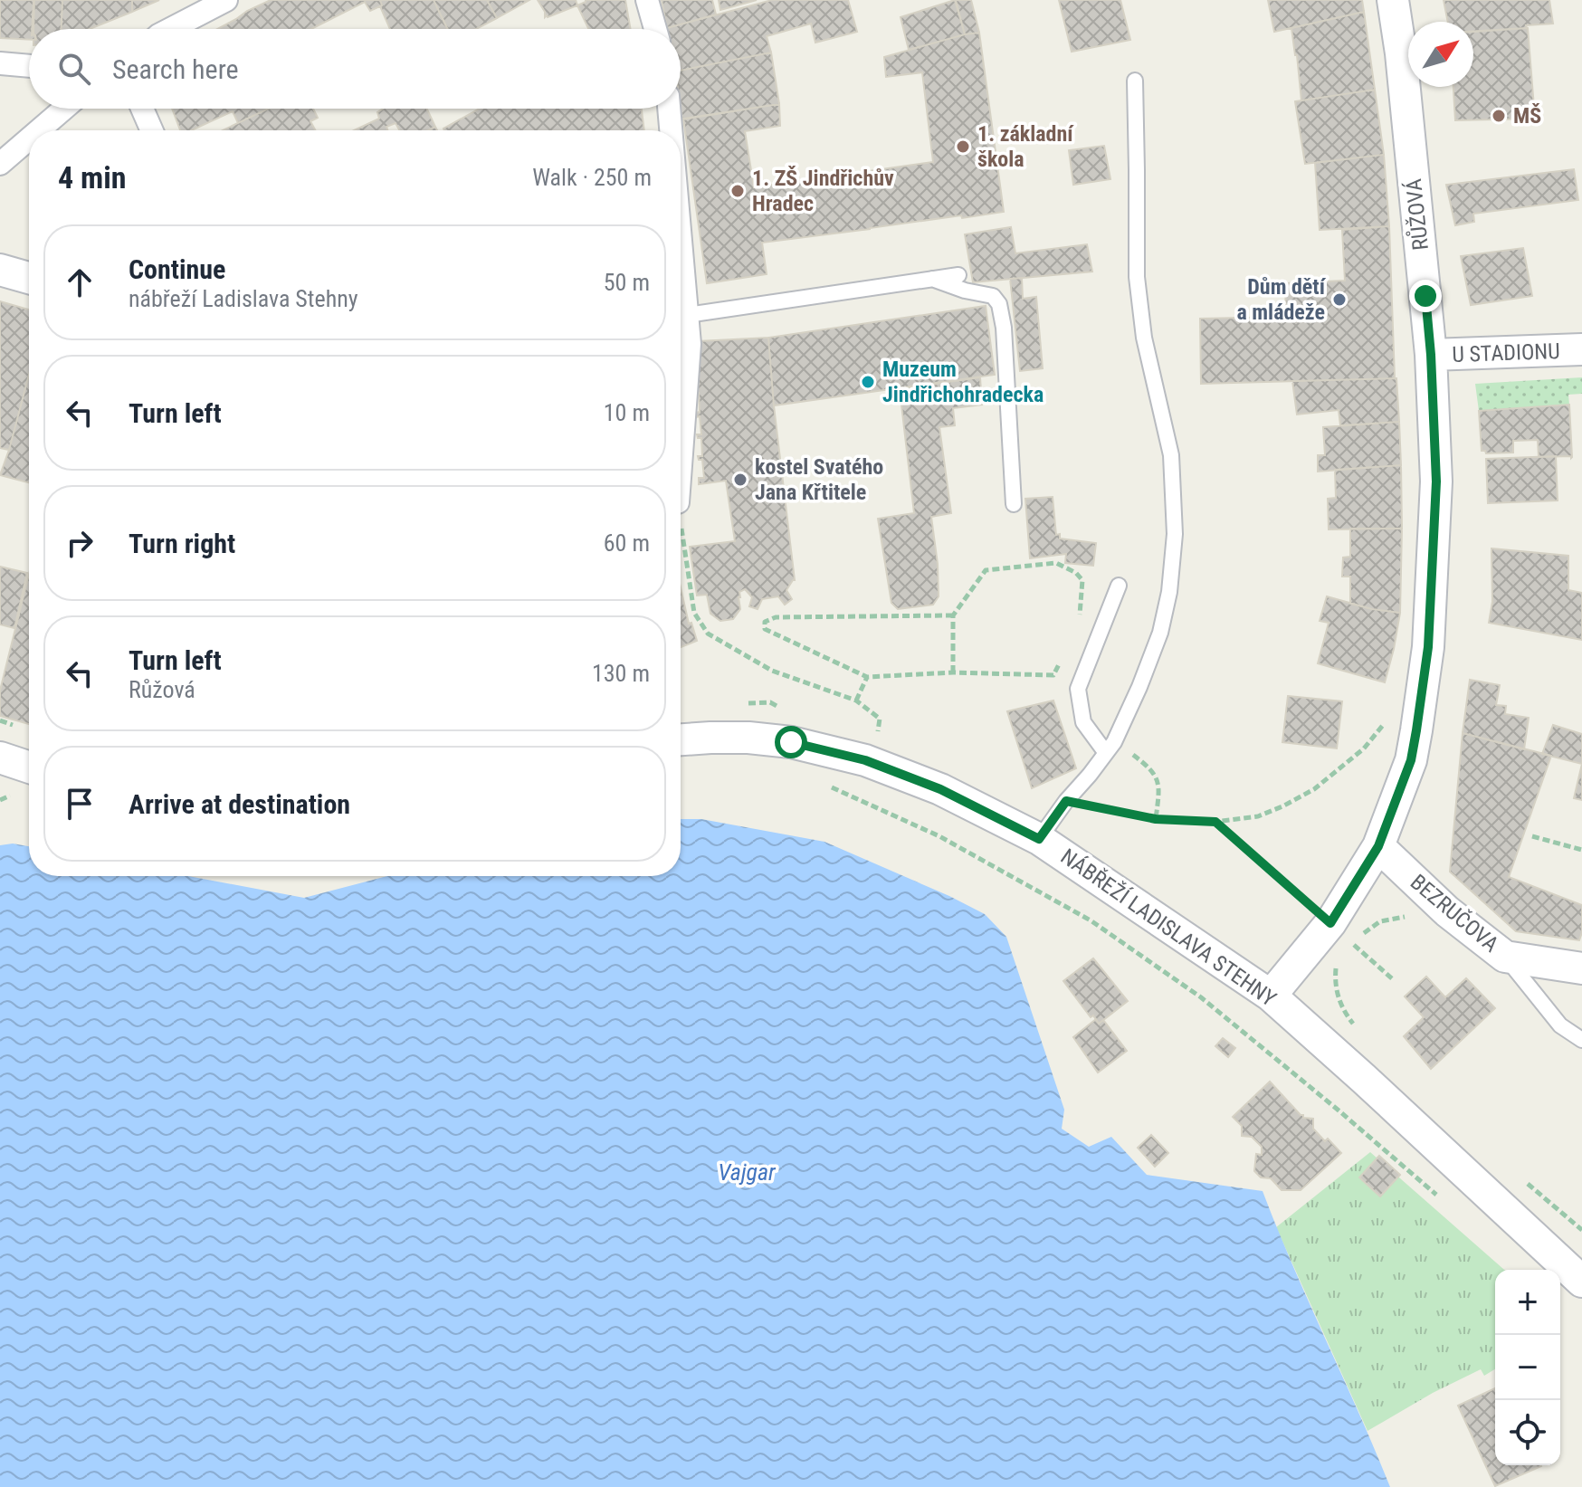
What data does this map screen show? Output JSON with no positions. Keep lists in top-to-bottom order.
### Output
{
  "streets": {
    "street": [
      "RŮŽOVÁ",
      "U STADIONU",
      "BEZRUČOVA",
      "NÁBŘEŽÍ LADISLAVA STEHNY"
    ]
  },
  "crossings": [
    ["RŮŽOVÁ", "U STADIONU"],
    ["RŮŽOVÁ", "BEZRUČOVA"],
    ["RŮŽOVÁ", "NÁBŘEŽÍ LADISLAVA STEHNY"]
  ],
  "water": ["Vajgar"],
  "places": [
    "MŠ",
    "1. základní škola",
    "1. ZŠ Jindřichův Hradec",
    "Dům dětí a mládeže",
    "Muzeum Jindřichohradecka",
    "kostel Svatého Jana Křtitele"
  ],
  "north": "top right",
  "page": {
    "search": "Search here",
    "heading": ["4 min", "Walk · 250 m"],
    "list": [
      ["Continue", "nábřeží Ladislava Stehny", "50 m"],
      ["Turn left", "10 m"],
      ["Turn right", "60 m"],
      ["Turn left", "Růžová", "130 m"],
      "Arrive at destination"
    ],
    "map_buttons": ["+", "−"]
  }
}
